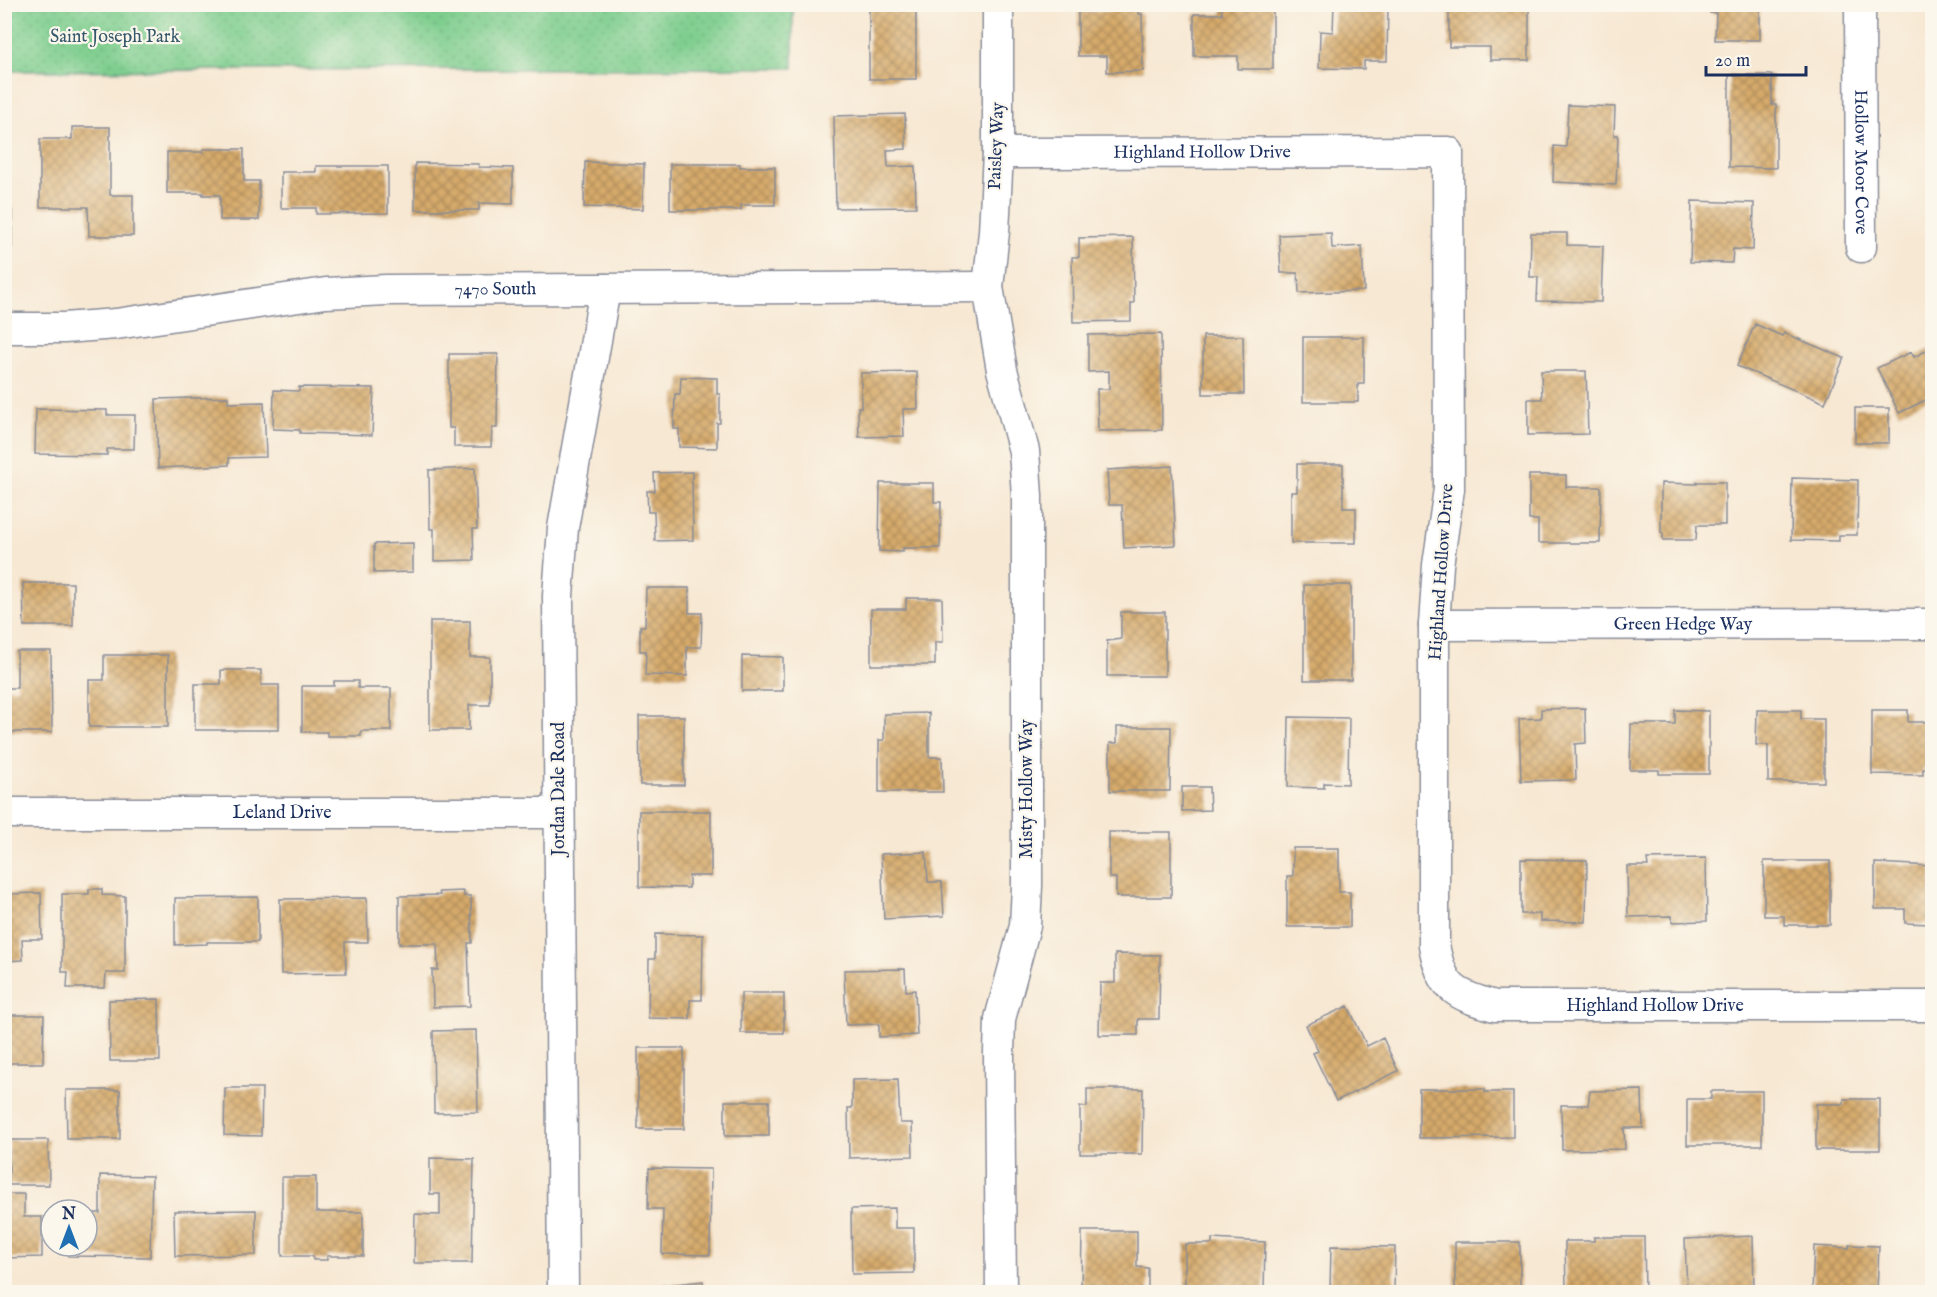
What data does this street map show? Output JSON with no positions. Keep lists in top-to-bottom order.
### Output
{
  "streets": {
    "street": [
      "Paisley Way",
      "Highland Hollow Drive",
      "Hollow Moor Cove",
      "7470 South",
      "Green Hedge Way",
      "Jordan Dale Road",
      "Misty Hollow Way",
      "Leland Drive"
    ]
  },
  "crossings": [
    ["Paisley Way", "Highland Hollow Drive"],
    ["Paisley Way", "7470 South"],
    ["Paisley Way", "Misty Hollow Way"],
    ["Highland Hollow Drive", "Green Hedge Way"],
    ["7470 South", "Jordan Dale Road"],
    ["7470 South", "Misty Hollow Way"],
    ["Jordan Dale Road", "Leland Drive"]
  ],
  "parks": ["Saint Joseph Park"],
  "scale_bar": "20 m",
  "north": "top"
}
